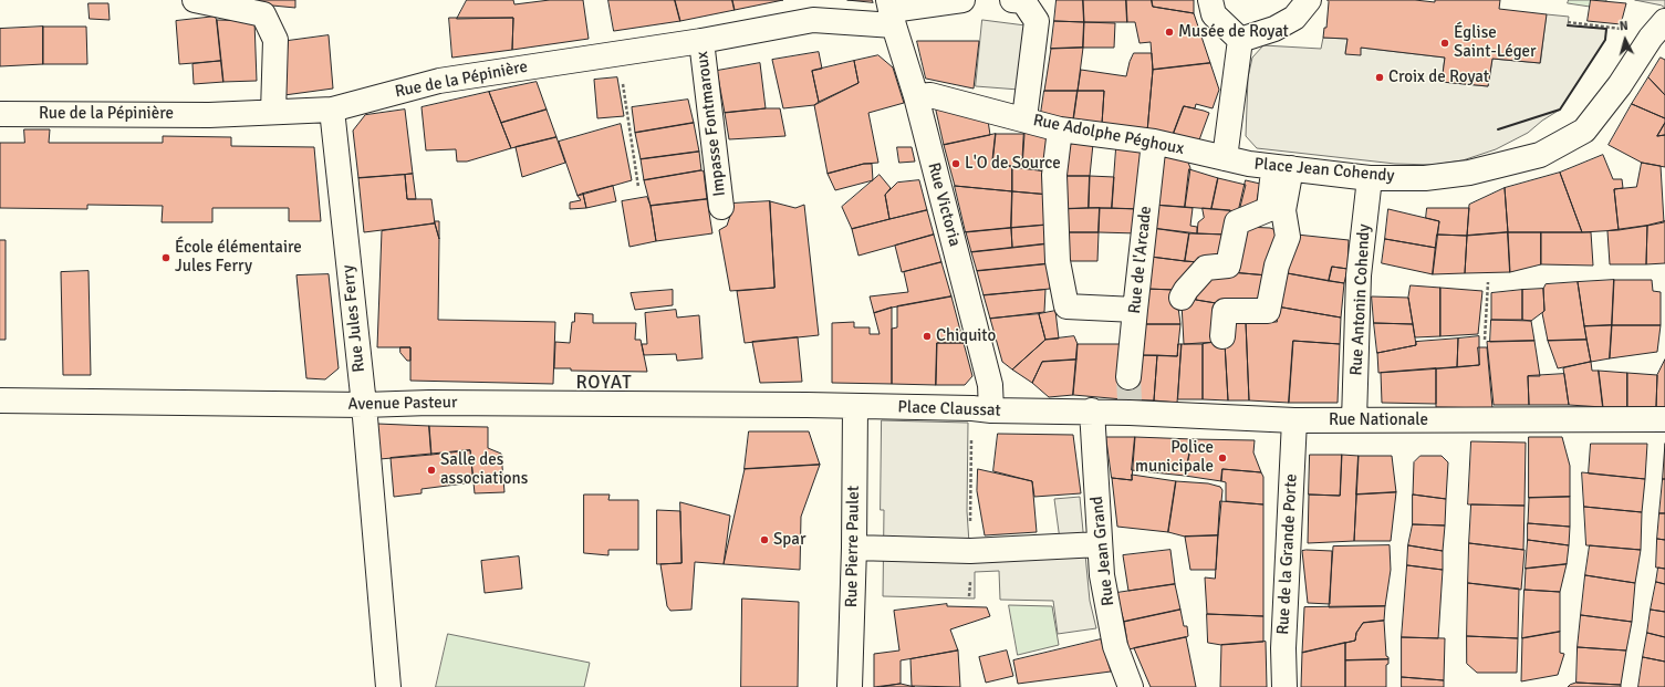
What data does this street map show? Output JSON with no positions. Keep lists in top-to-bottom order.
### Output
{
  "streets": {
    "street": [
      "Rue de la Pépinière",
      "Impasse Fontmaroux",
      "Rue Adolphe Péghoux",
      "Place Jean Cohendy",
      "Rue Victoria",
      "Rue de l'Arcade",
      "Rue Antonin Cohendy",
      "Rue Jules Ferry",
      "Avenue Pasteur",
      "Place Claussat",
      "Rue Nationale",
      "Rue Pierre Paulet",
      "Rue Jean Grand",
      "Rue de la Grande Porte"
    ]
  },
  "crossings": [
    ["Rue de la Pépinière", "Impasse Fontmaroux"],
    ["Rue de la Pépinière", "Rue Victoria"],
    ["Rue de la Pépinière", "Rue Jules Ferry"],
    ["Rue Adolphe Péghoux", "Place Jean Cohendy"],
    ["Rue Adolphe Péghoux", "Rue Victoria"],
    ["Rue Adolphe Péghoux", "Rue de l'Arcade"],
    ["Place Jean Cohendy", "Rue Antonin Cohendy"],
    ["Rue Victoria", "Place Claussat"],
    ["Rue de l'Arcade", "Rue Nationale"],
    ["Rue Antonin Cohendy", "Rue Nationale"],
    ["Rue Jules Ferry", "Avenue Pasteur"],
    ["Avenue Pasteur", "Place Claussat"],
    ["Place Claussat", "Rue Nationale"],
    ["Place Claussat", "Rue Pierre Paulet"],
    ["Place Claussat", "Rue Jean Grand"],
    ["Rue Nationale", "Rue Jean Grand"],
    ["Rue Nationale", "Rue de la Grande Porte"]
  ],
  "districts": ["ROYAT"],
  "places": [
    "Musée de Royat",
    "Église Saint-Léger",
    "Croix de Royat",
    "L'O de Source",
    "École élémentaire Jules Ferry",
    "Chiquito",
    "Police municipale",
    "Salle des associations",
    "Spar"
  ],
  "north": "top"
}
